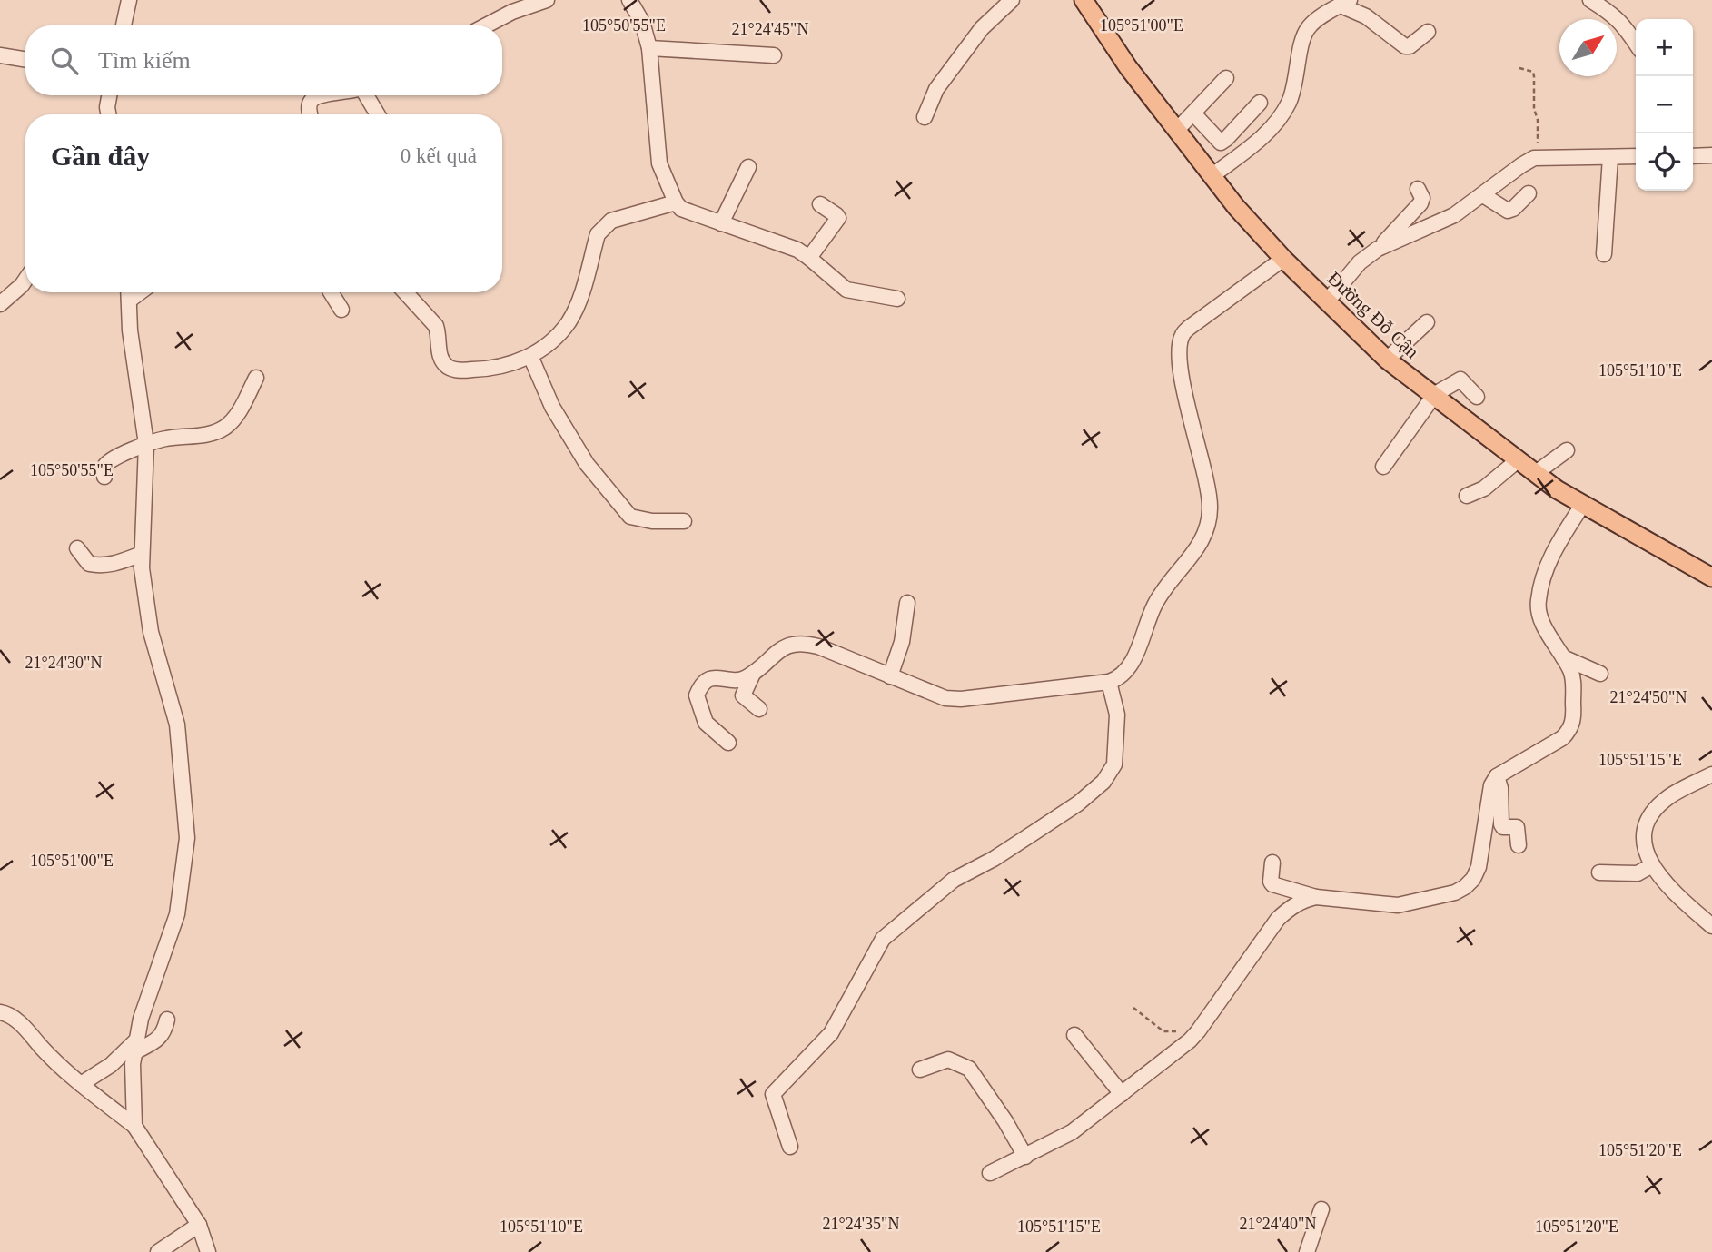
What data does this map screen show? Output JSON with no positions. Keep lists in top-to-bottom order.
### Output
{
  "streets": {
    "main road": ["Đường Đỗ Cận"]
  },
  "north": "top right",
  "page": {
    "map_buttons": ["+", "−"],
    "search": "Tìm kiếm",
    "heading": ["Gần đây", "0 kết quả"]
  },
  "coordinates": [
    "105°50'55\"E",
    "105°51'00\"E",
    "21°24'45\"N",
    "105°51'10\"E",
    "21°24'30\"N",
    "21°24'50\"N",
    "105°51'15\"E",
    "105°51'20\"E",
    "21°24'35\"N",
    "21°24'40\"N"
  ]
}
